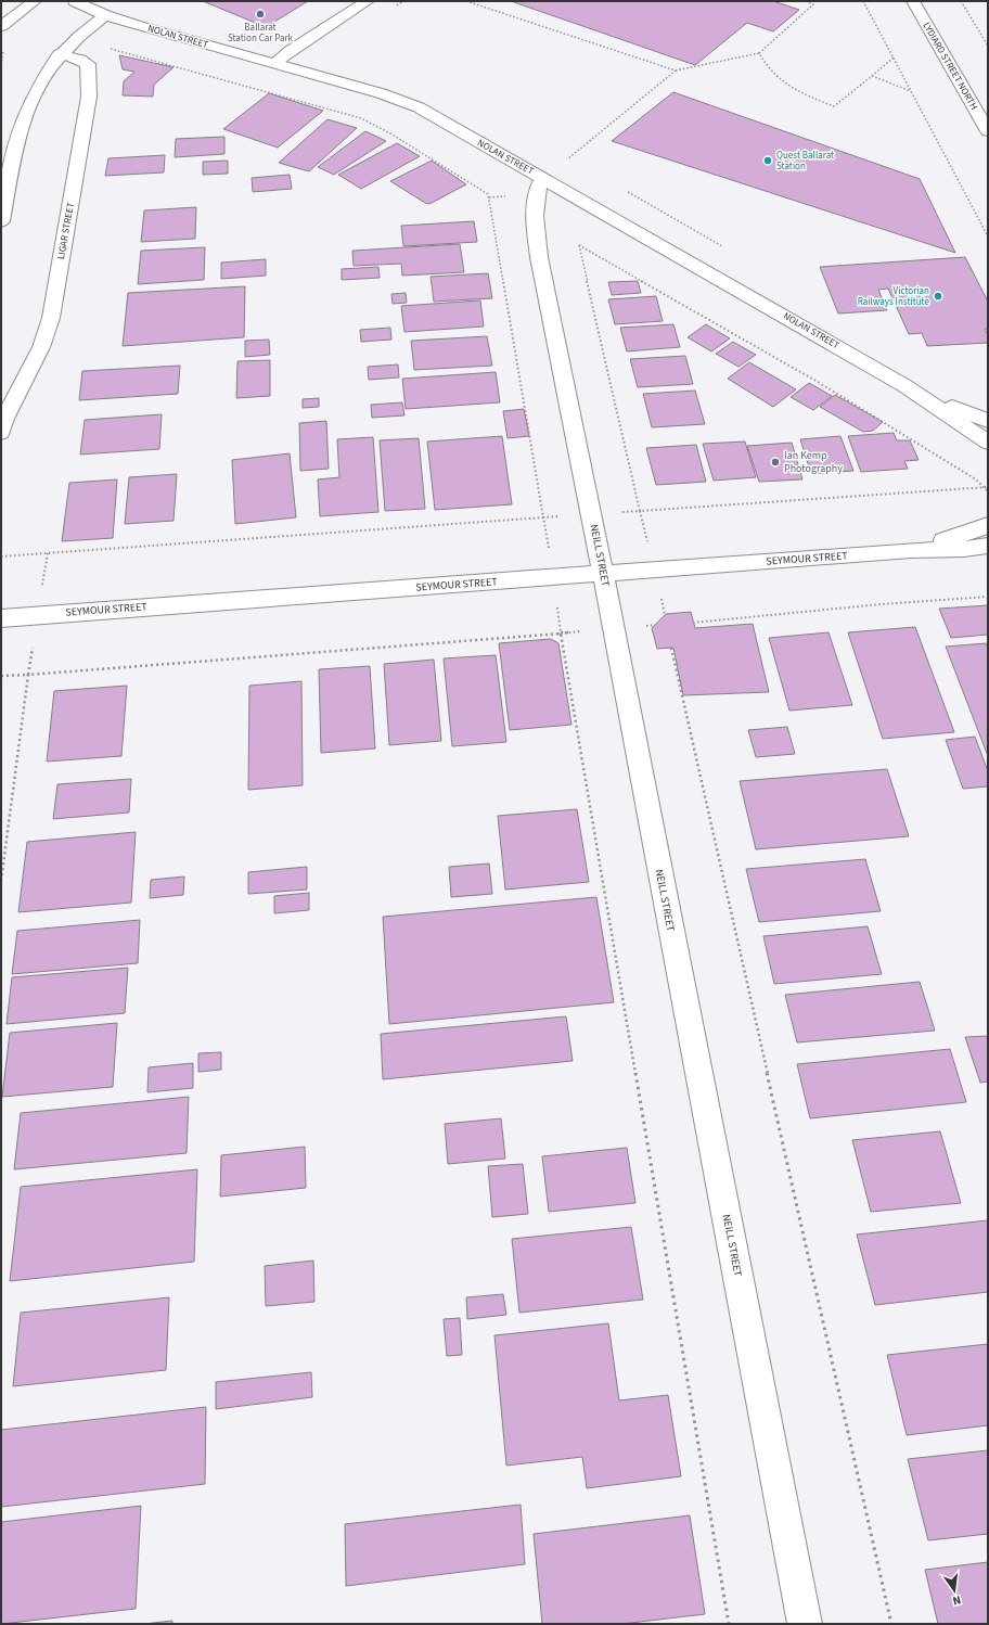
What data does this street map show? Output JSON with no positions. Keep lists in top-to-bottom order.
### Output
{
  "streets": {
    "street": [
      "NOLAN STREET",
      "LYDIARD STREET NORTH",
      "LIGAR STREET",
      "NEILL STREET",
      "SEYMOUR STREET"
    ]
  },
  "crossings": [
    ["NOLAN STREET", "NEILL STREET"],
    ["NEILL STREET", "SEYMOUR STREET"]
  ],
  "places": [
    "Ballarat Station Car Park",
    "Quest Ballarat Station",
    "Victorian Railways Institute",
    "Ian Kemp Photography"
  ],
  "north": "bottom"
}
